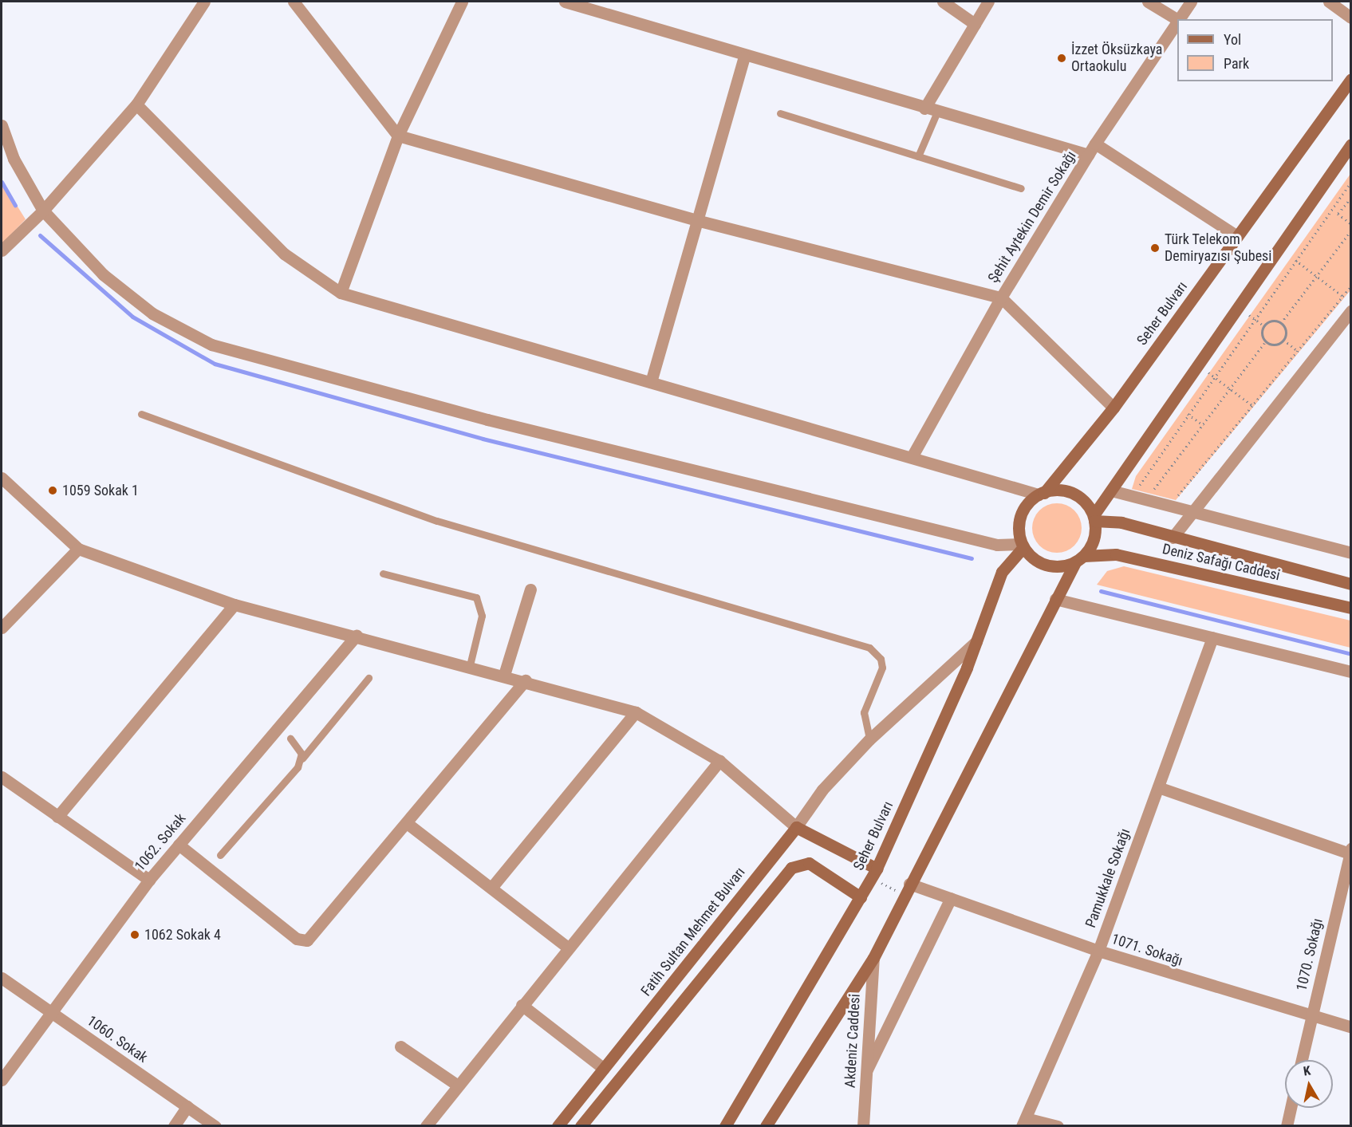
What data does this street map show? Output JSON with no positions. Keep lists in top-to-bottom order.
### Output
{
  "streets": {
    "main road": ["Seher Bulvarı", "Deniz Safağı Caddesi", "Fatih Sultan Mehmet Bulvarı"],
    "street": [
      "Şehit Aytekin Demir Sokağı",
      "1062. Sokak",
      "Pamukkale Sokağı",
      "1071. Sokağı",
      "1070. Sokağı",
      "1060. Sokak",
      "Akdeniz Caddesi"
    ]
  },
  "crossings": [
    ["Seher Bulvarı", "Deniz Safağı Caddesi"],
    ["1062. Sokak", "1060. Sokak"],
    ["Pamukkale Sokağı", "1071. Sokağı"],
    ["1071. Sokağı", "1070. Sokağı"]
  ],
  "places": [
    "İzzet Öksüzkaya Ortaokulu",
    "Türk Telekom Demiryazısı Şubesi",
    "1059 Sokak 1",
    "1062 Sokak 4"
  ],
  "legend": ["Yol", "Park"],
  "north": "top"
}
